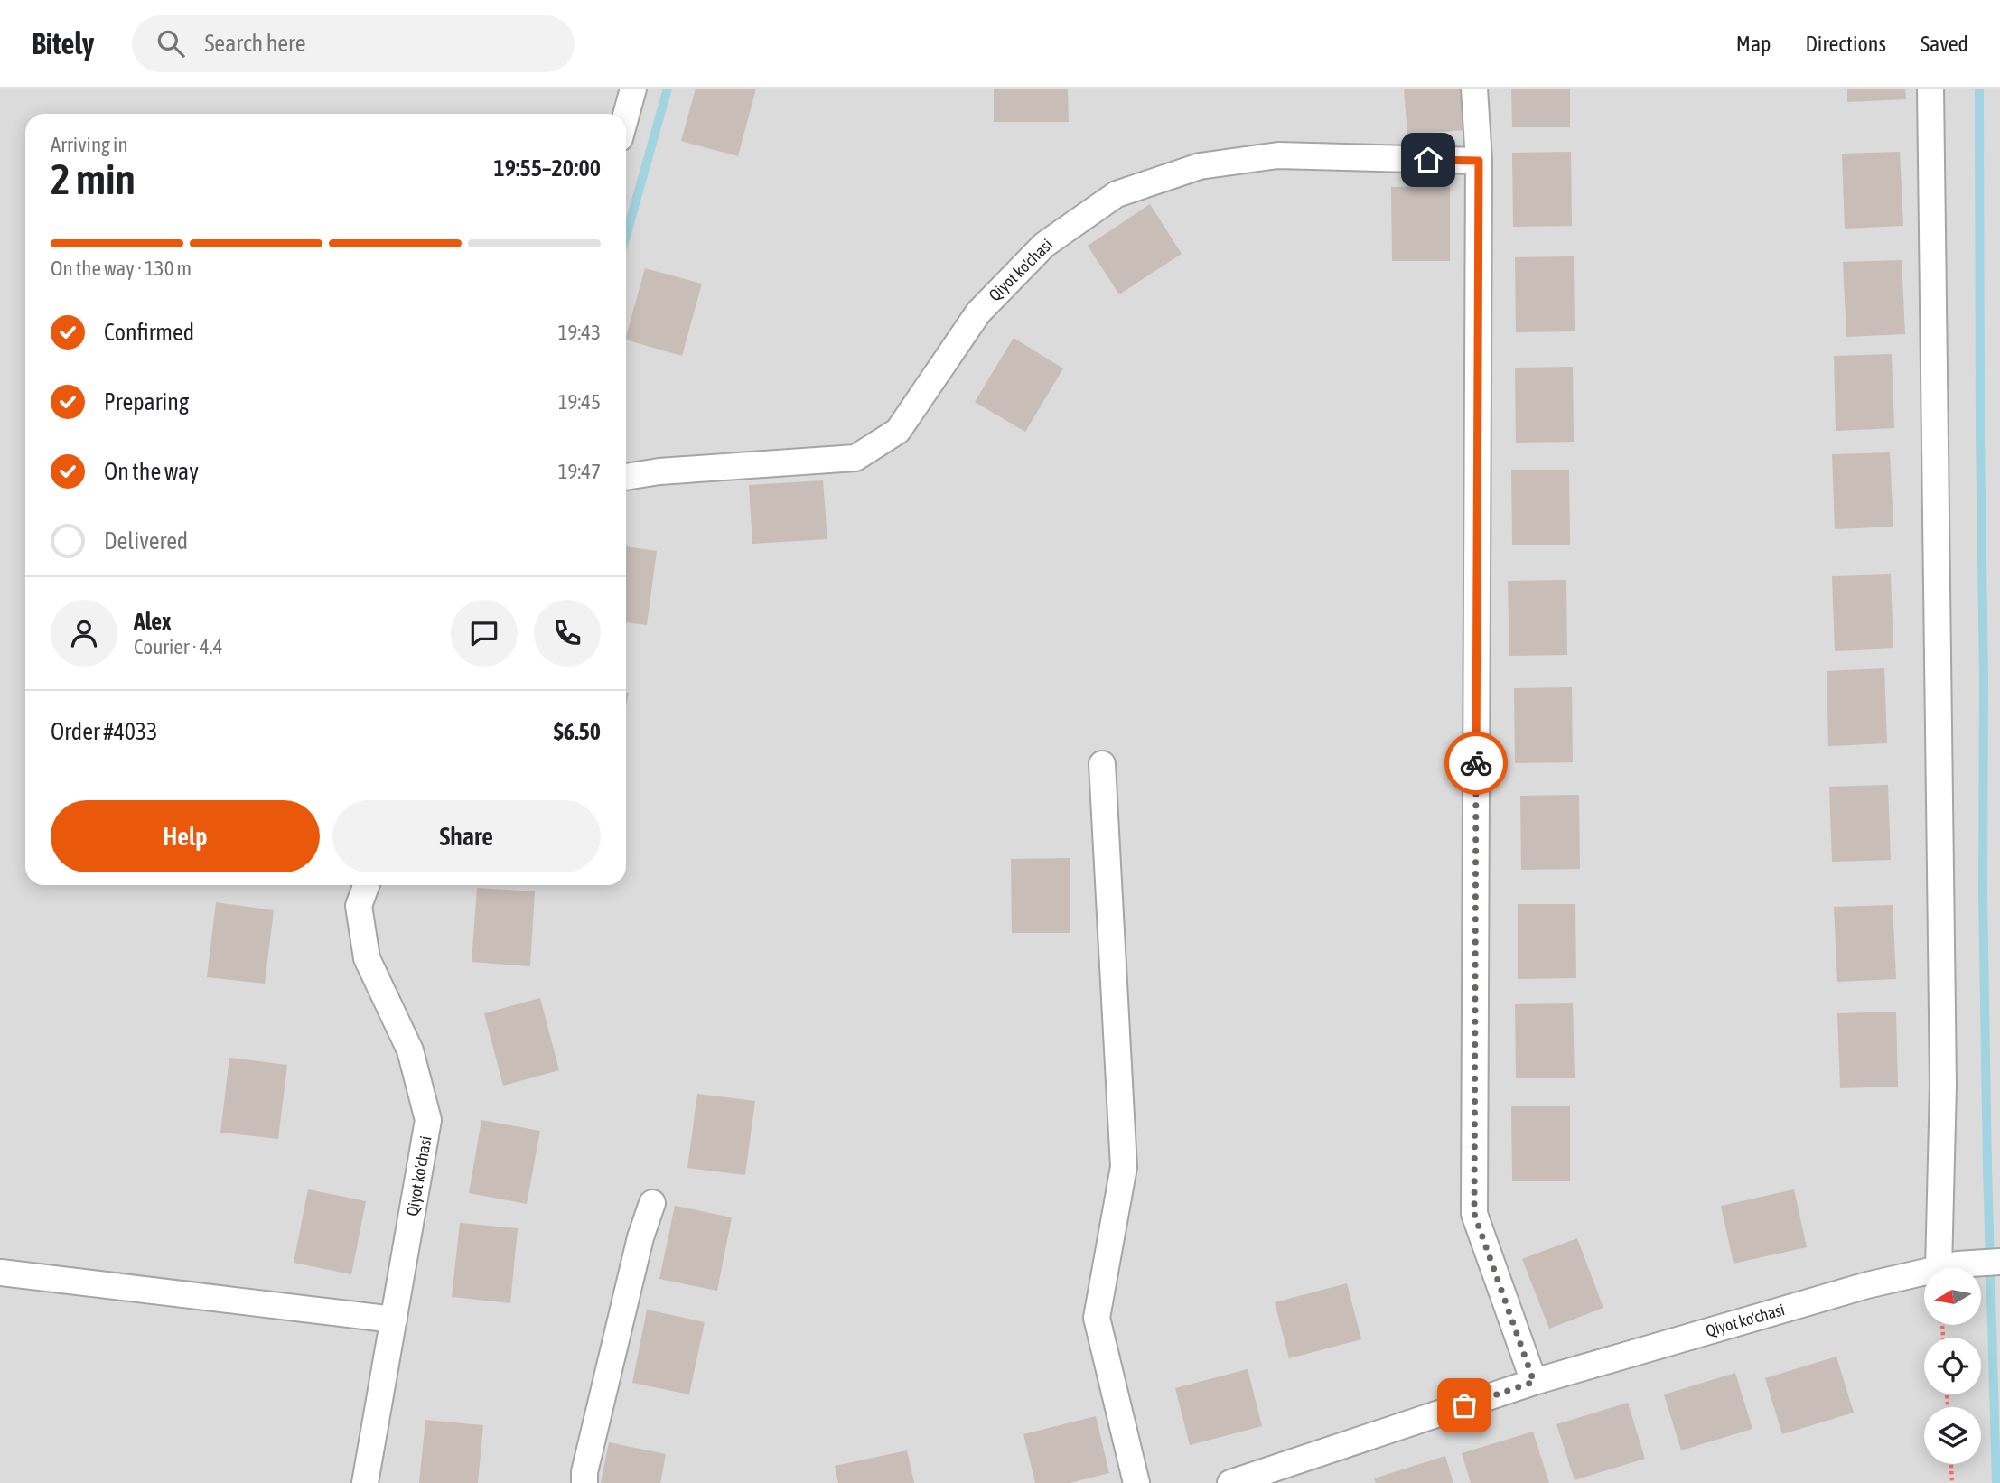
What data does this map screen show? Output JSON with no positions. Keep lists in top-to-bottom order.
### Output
{
  "streets": {
    "street": ["Qiyot ko'chasi"]
  },
  "north": "left",
  "page": {
    "header": "Bitely",
    "search": "Search here",
    "nav": ["Map", "Directions", "Saved"],
    "heading": ["2 min", "Arriving in", "19:55–20:00"],
    "panel": [
      "Alex",
      "Courier · 4.4",
      "Order #4033",
      "$6.50"
    ],
    "bar": "On the way · 130 m",
    "list": [
      ["Confirmed", "19:43"],
      ["Preparing", "19:45"],
      ["On the way", "19:47"],
      "Delivered"
    ],
    "buttons": ["Help", "Share"]
  }
}
